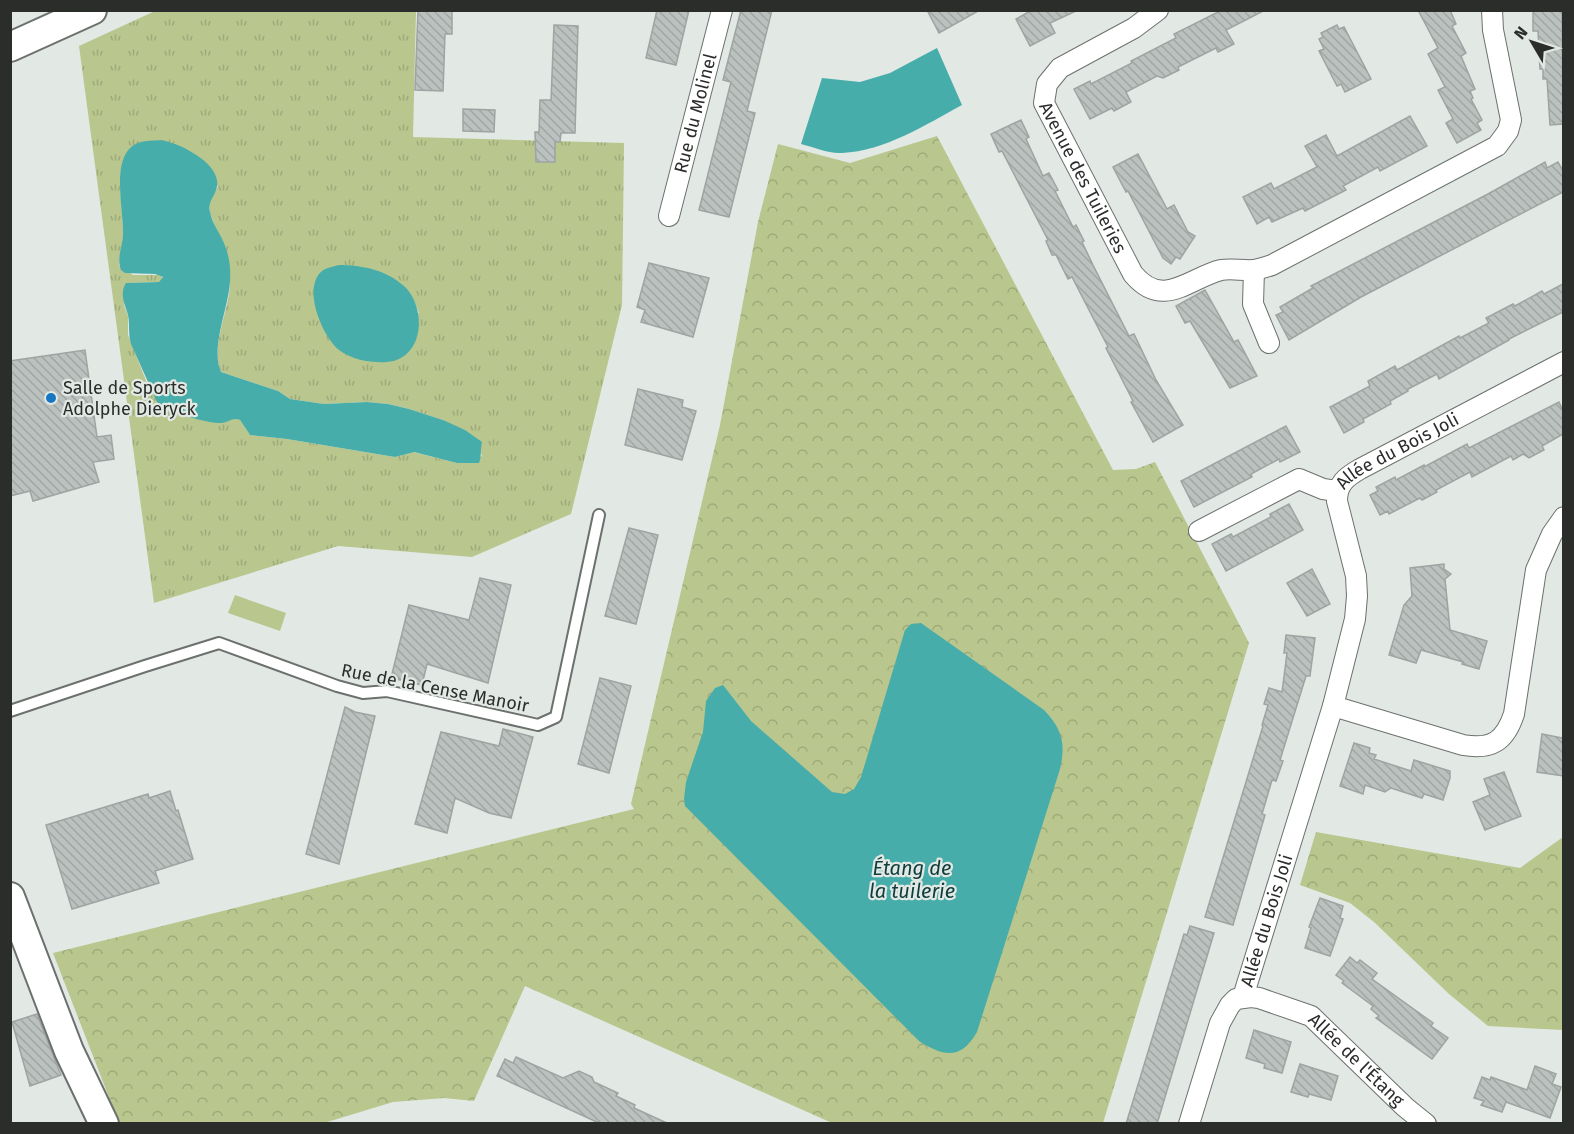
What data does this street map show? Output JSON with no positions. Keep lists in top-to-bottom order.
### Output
{
  "streets": {
    "street": [
      "Rue du Molinel",
      "Avenue des Tuileries",
      "Allée du Bois Joli",
      "Allée de l'Étang"
    ],
    "lane": ["Rue de la Cense Manoir"]
  },
  "crossings": [
    ["Allée du Bois Joli", "Allée de l'Étang"]
  ],
  "water": ["Étang de la tuilerie"],
  "places": ["Salle de Sports Adolphe Dieryck"],
  "north": "top left"
}
